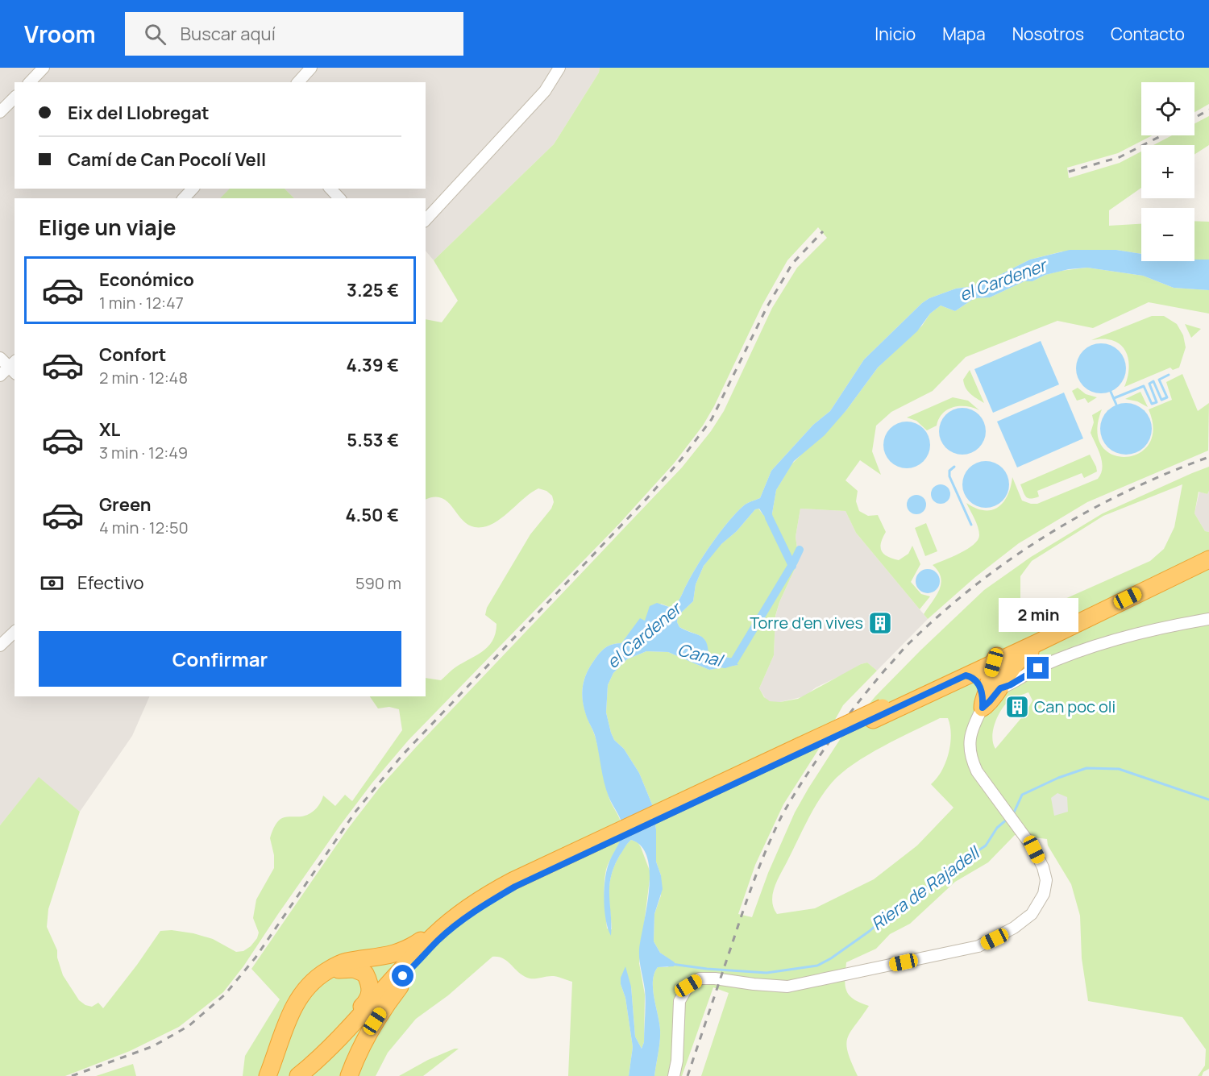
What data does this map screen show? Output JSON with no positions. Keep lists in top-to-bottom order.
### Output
{
  "water": ["el Cardener", "Canal", "Riera de Rajadell"],
  "places": {
    "building": ["Torre d'en vives", "Can poc oli"]
  },
  "page": {
    "header": "Vroom",
    "search": "Buscar aquí",
    "nav": [
      "Inicio",
      "Mapa",
      "Nosotros",
      "Contacto"
    ],
    "map_buttons": ["+", "−"],
    "banner": ["Eix del Llobregat", "Camí de Can Pocolí Vell"],
    "heading": "Elige un viaje",
    "list": [
      {
        "name": "Económico",
        "note": "1 min · 12:47",
        "value": "3.25 €"
      },
      {
        "name": "Confort",
        "note": "2 min · 12:48",
        "value": "4.39 €"
      },
      {
        "name": "XL",
        "note": "3 min · 12:49",
        "value": "5.53 €"
      },
      {
        "name": "Green",
        "note": "4 min · 12:50",
        "value": "4.50 €"
      }
    ],
    "pay": ["Efectivo", "590 m"],
    "bubble": "2 min",
    "buttons": "Confirmar"
  }
}
